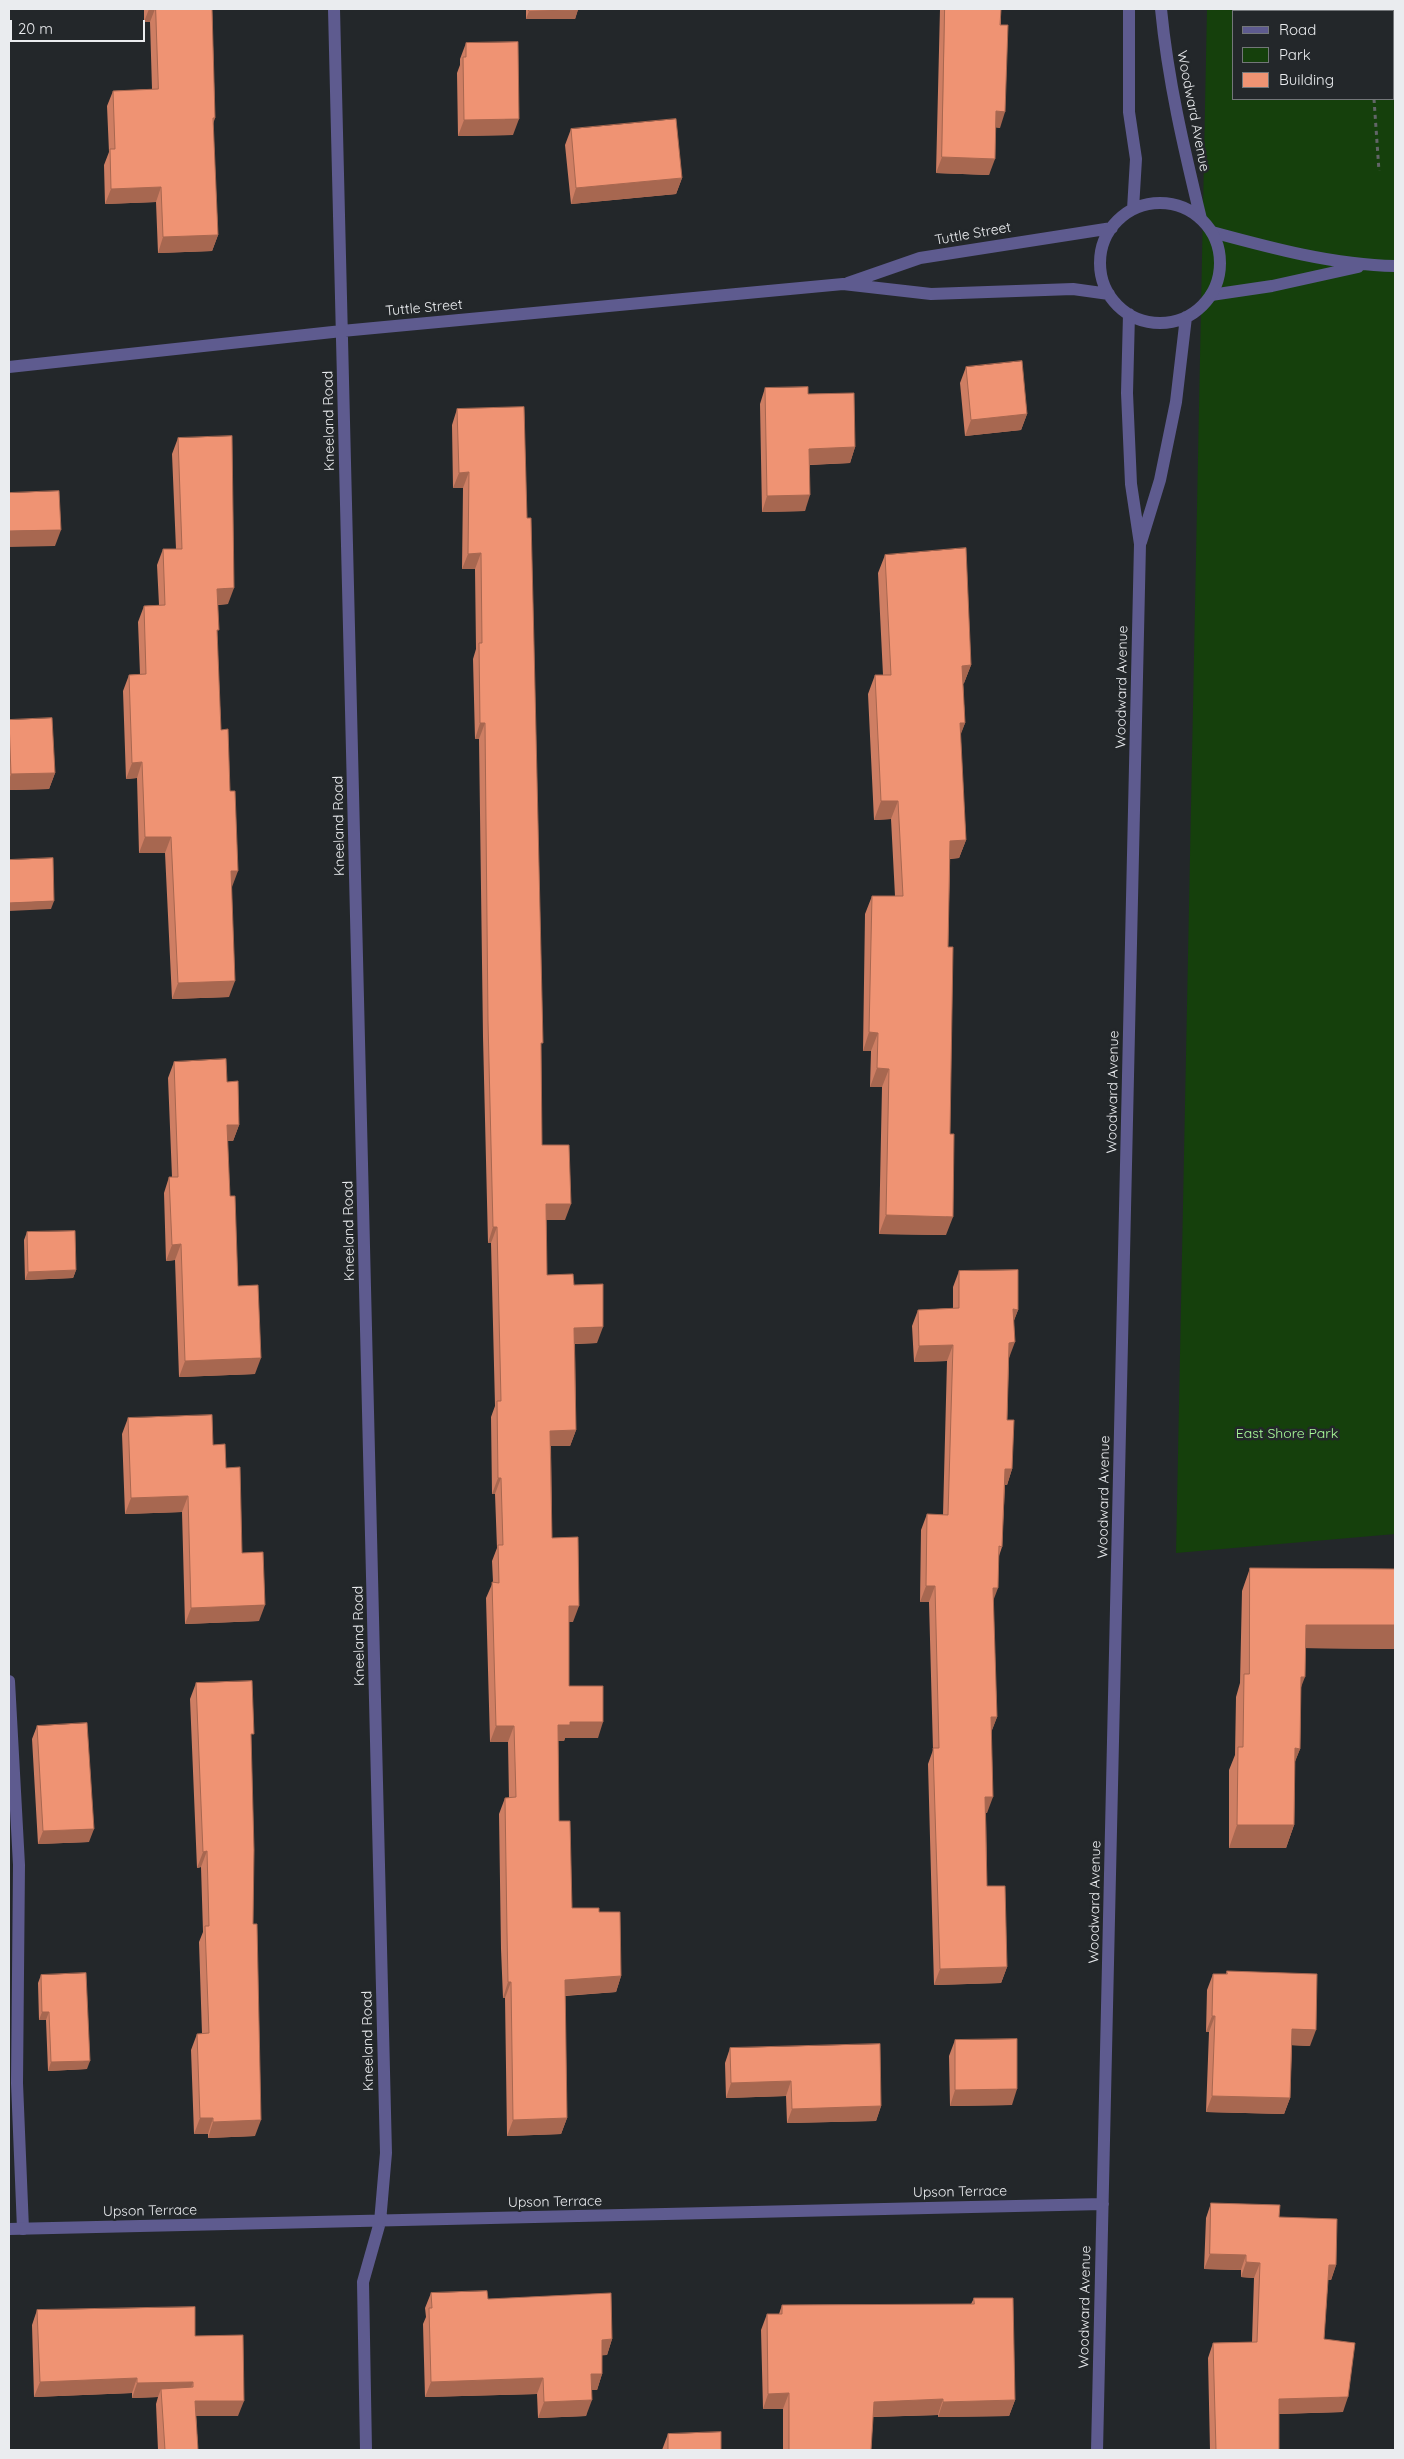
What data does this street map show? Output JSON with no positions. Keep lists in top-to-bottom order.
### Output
{
  "streets": {
    "street": [
      "Woodward Avenue",
      "Tuttle Street",
      "Kneeland Road",
      "Upson Terrace"
    ]
  },
  "crossings": [
    ["Woodward Avenue", "Tuttle Street"],
    ["Woodward Avenue", "Upson Terrace"],
    ["Tuttle Street", "Kneeland Road"],
    ["Kneeland Road", "Upson Terrace"]
  ],
  "parks": ["East Shore Park"],
  "legend": ["Road", "Park", "Building"],
  "scale_bar": "20 m"
}
